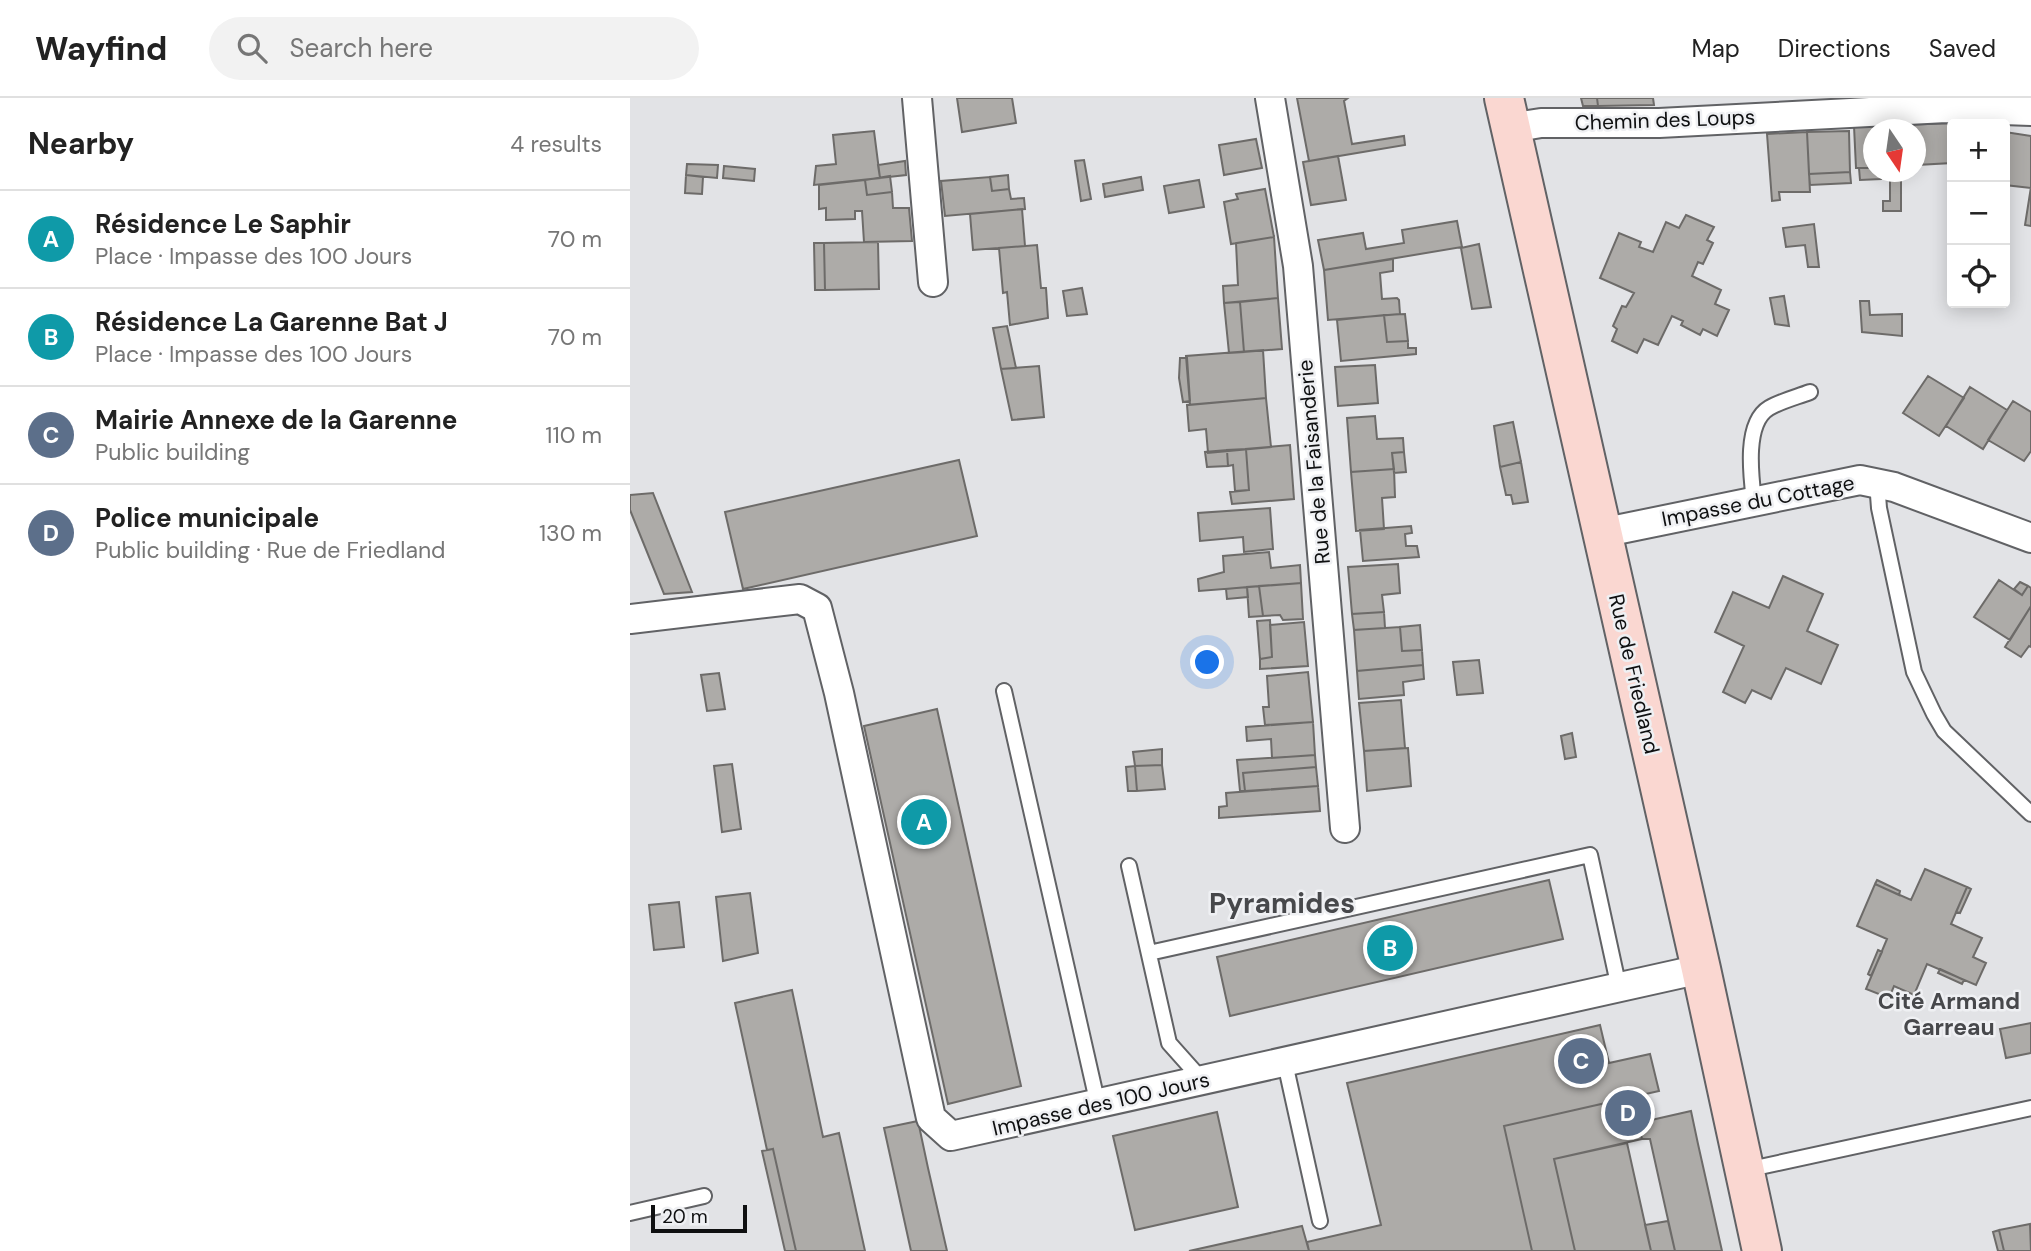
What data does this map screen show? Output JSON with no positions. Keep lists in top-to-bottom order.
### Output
{
  "streets": {
    "street": [
      "Chemin des Loups",
      "Rue de la Faisanderie",
      "Impasse du Cottage",
      "Rue de Friedland",
      "Impasse des 100 Jours"
    ]
  },
  "crossings": [
    ["Chemin des Loups", "Rue de Friedland"],
    ["Impasse du Cottage", "Rue de Friedland"],
    ["Rue de Friedland", "Impasse des 100 Jours"]
  ],
  "districts": ["Pyramides", "Cité Armand Garreau"],
  "scale_bar": "20 m",
  "north": "bottom",
  "page": {
    "header": "Wayfind",
    "search": "Search here",
    "nav": ["Map", "Directions", "Saved"],
    "heading": ["Nearby", "4 results"],
    "map_buttons": ["+", "−"],
    "list": [
      {
        "mark": "A",
        "name": "Résidence Le Saphir",
        "note": "Place · Impasse des 100 Jours",
        "value": "70 m"
      },
      {
        "mark": "B",
        "name": "Résidence La Garenne Bat J",
        "note": "Place · Impasse des 100 Jours",
        "value": "70 m"
      },
      {
        "mark": "C",
        "name": "Mairie Annexe de la Garenne",
        "note": "Public building",
        "value": "110 m"
      },
      {
        "mark": "D",
        "name": "Police municipale",
        "note": "Public building · Rue de Friedland",
        "value": "130 m"
      }
    ],
    "pins": [
      "A",
      "B",
      "C",
      "D"
    ],
    "scale": "20 m"
  }
}
